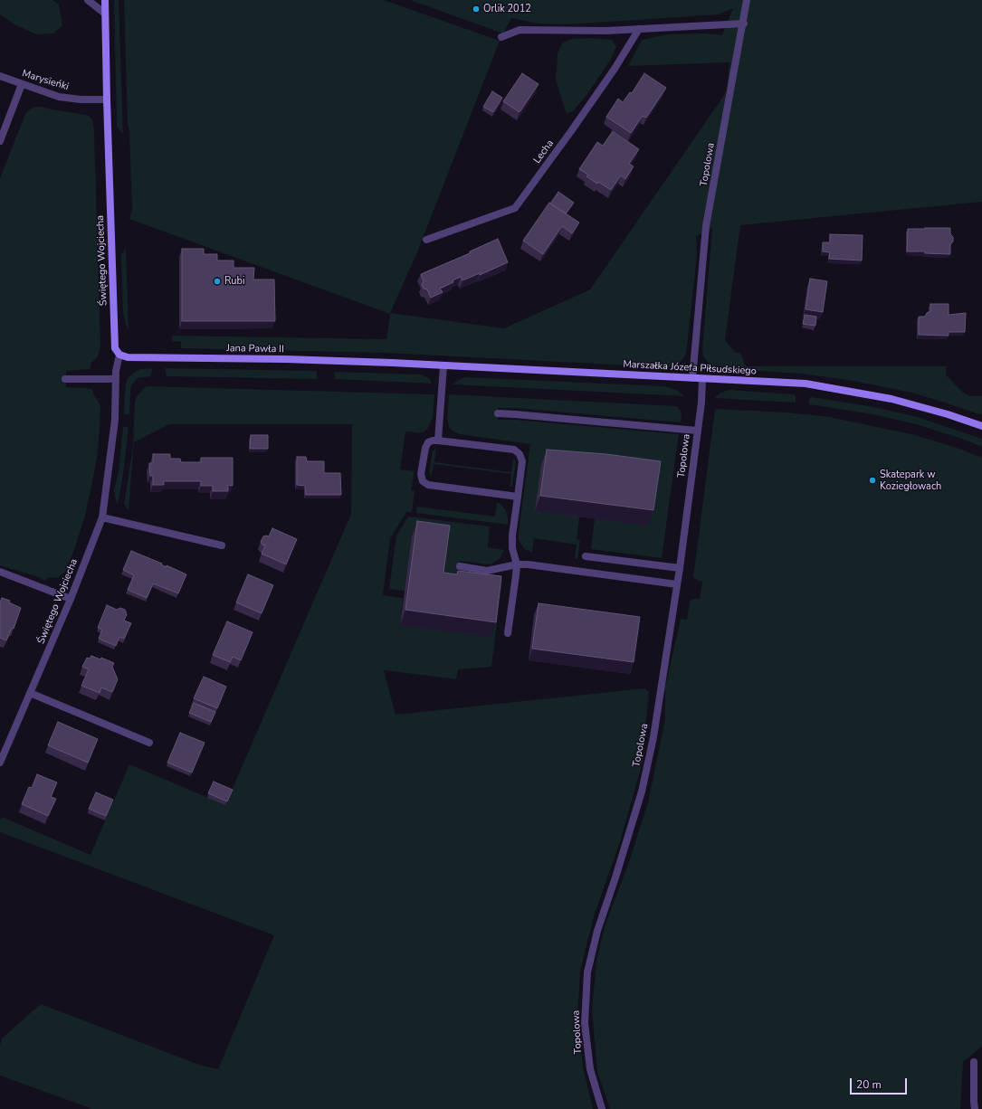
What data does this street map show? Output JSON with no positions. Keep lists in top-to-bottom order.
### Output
{
  "streets": {
    "street": [
      "Marysieńki",
      "Lecha",
      "Topolowa",
      "Świętego Wojciecha",
      "Jana Pawła II",
      "Marszałka Józefa Piłsudskiego"
    ]
  },
  "crossings": [
    ["Marysieńki", "Świętego Wojciecha"],
    ["Topolowa", "Marszałka Józefa Piłsudskiego"],
    ["Świętego Wojciecha", "Jana Pawła II"],
    ["Jana Pawła II", "Marszałka Józefa Piłsudskiego"]
  ],
  "places": ["Orlik 2012", "Rubi", "Skatepark w Koziegłowach"],
  "scale_bar": "20 m"
}
